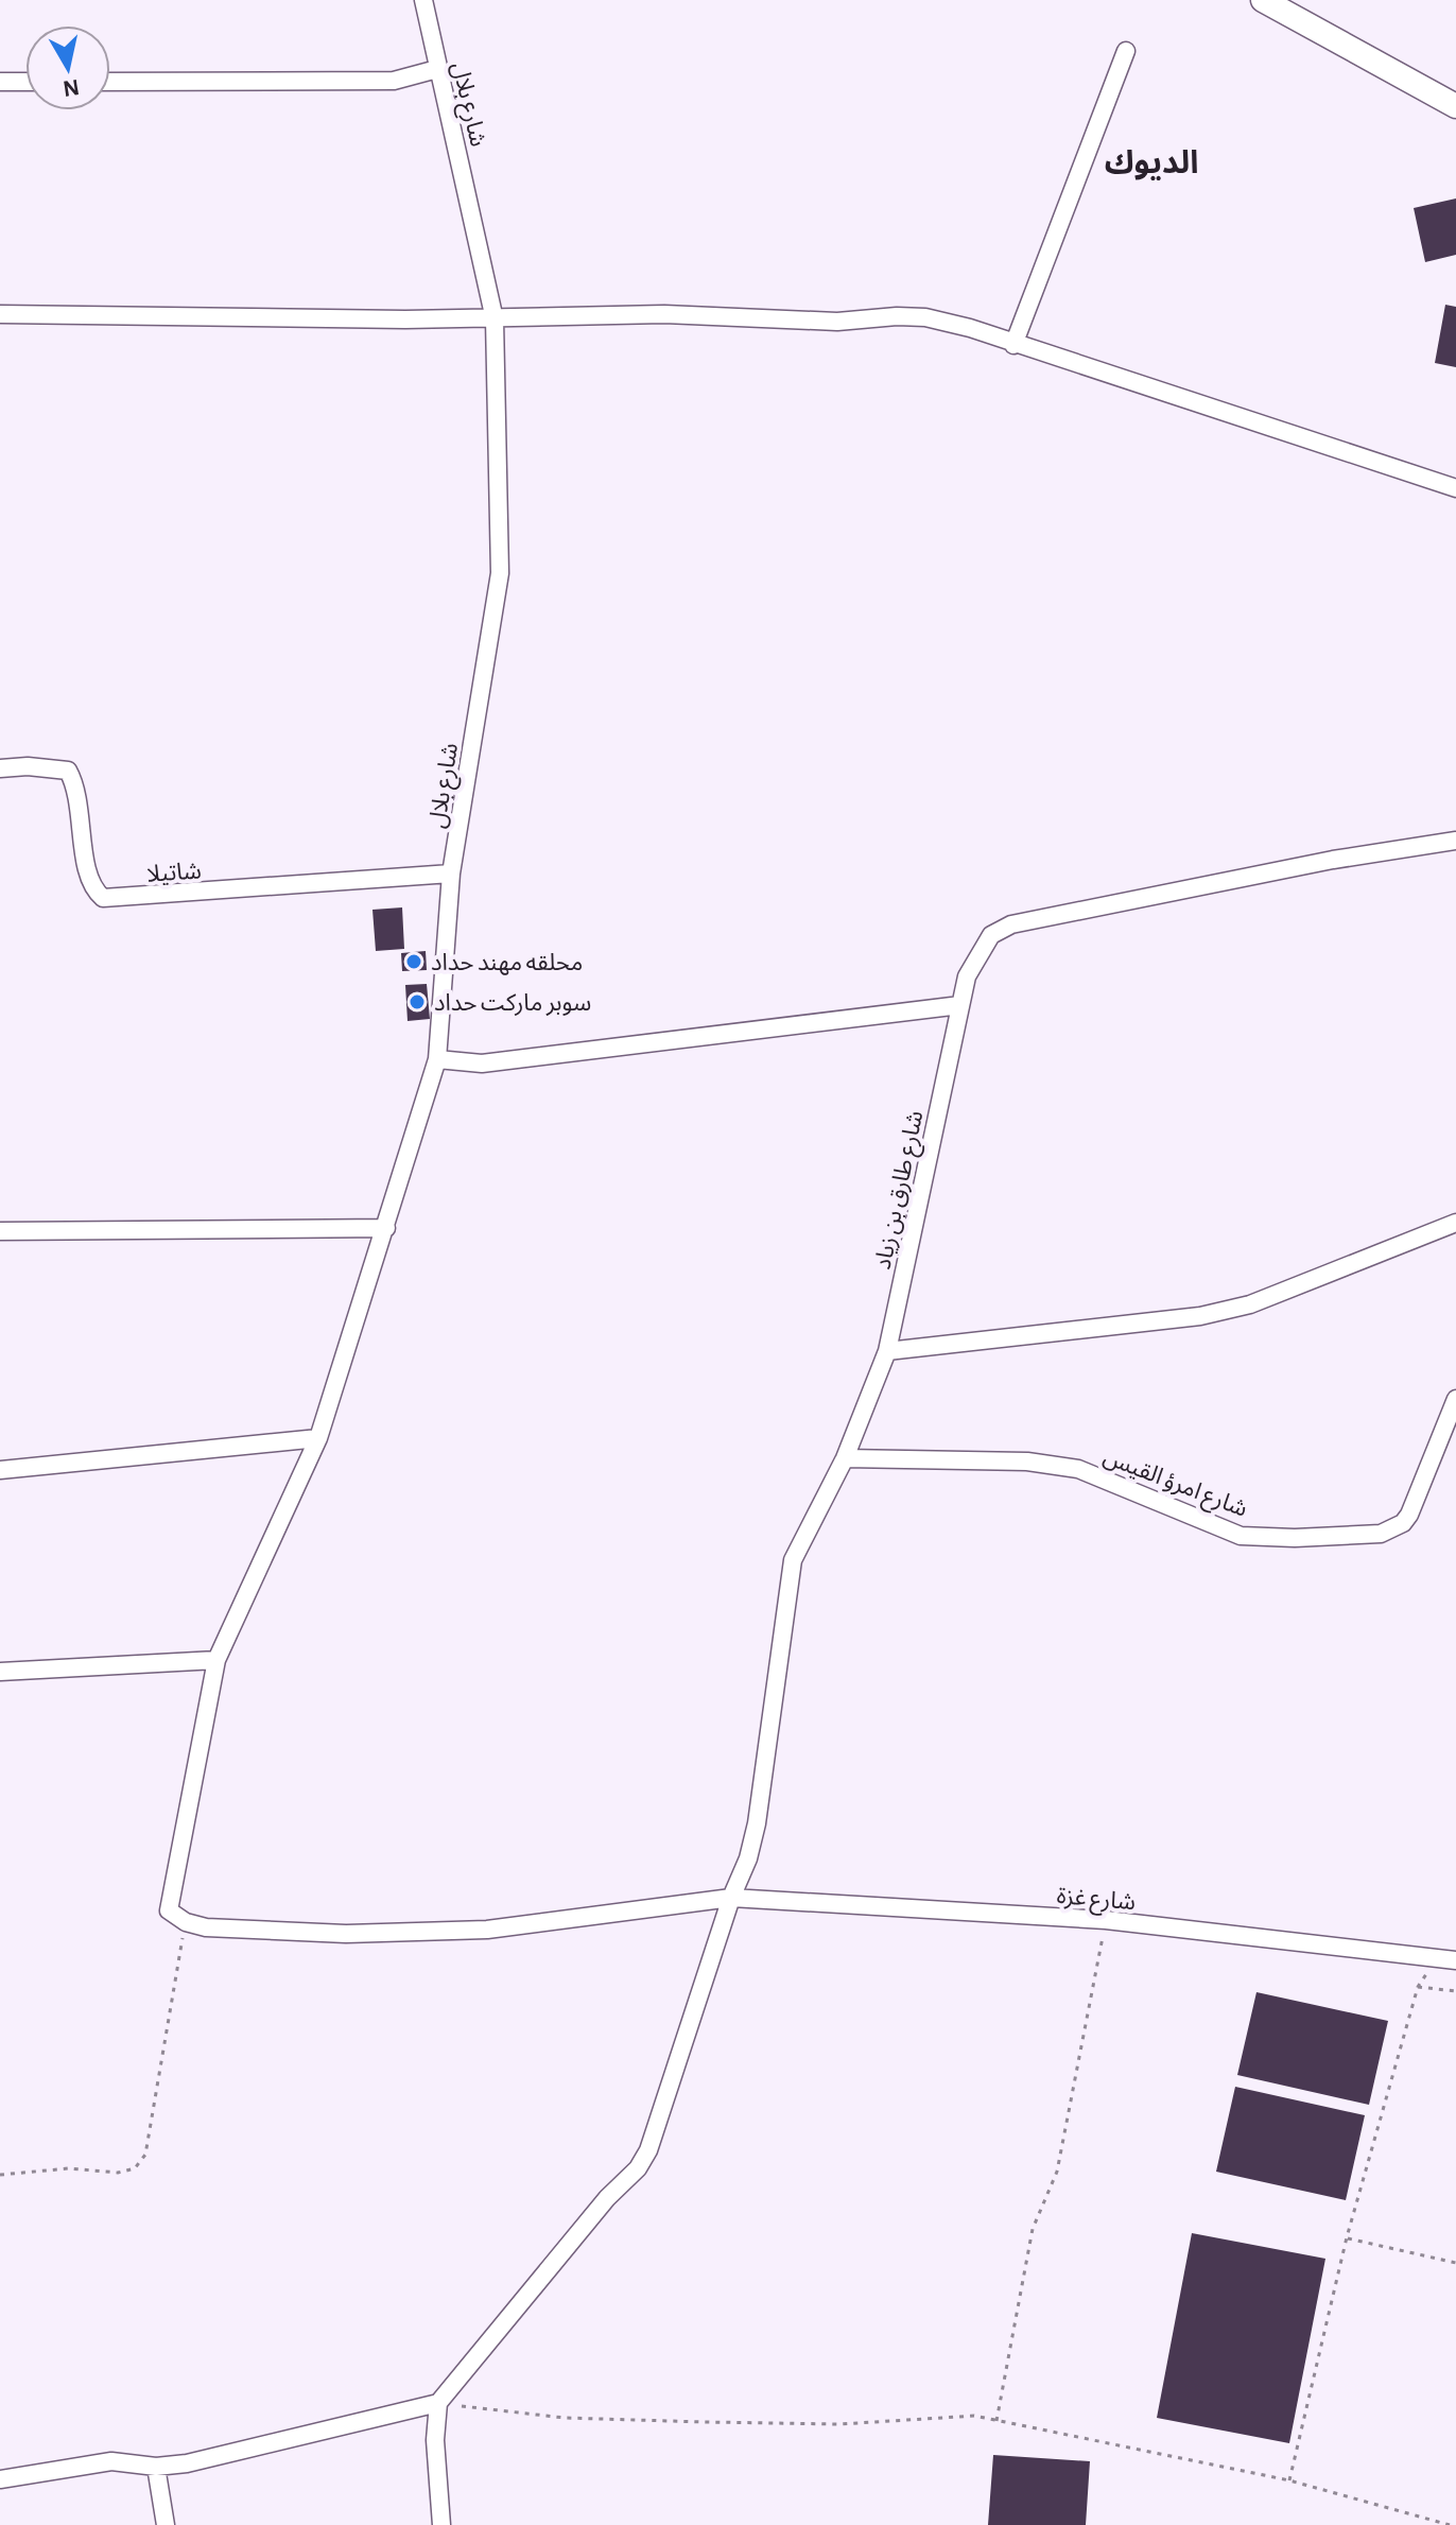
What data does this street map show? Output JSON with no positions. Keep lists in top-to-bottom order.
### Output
{
  "streets": {
    "street": [
      "شارع بلال",
      "شاتيلا",
      "شارع طارق بن زياد",
      "شارع امرؤ القيس",
      "شارع غزة"
    ]
  },
  "crossings": [
    ["شارع بلال", "شاتيلا"],
    ["شارع بلال", "شارع غزة"],
    ["شارع طارق بن زياد", "شارع امرؤ القيس"],
    ["شارع طارق بن زياد", "شارع غزة"]
  ],
  "districts": ["الديوك"],
  "places": ["محلقه مهند حداد", "سوبر ماركت حداد"],
  "north": "bottom"
}
